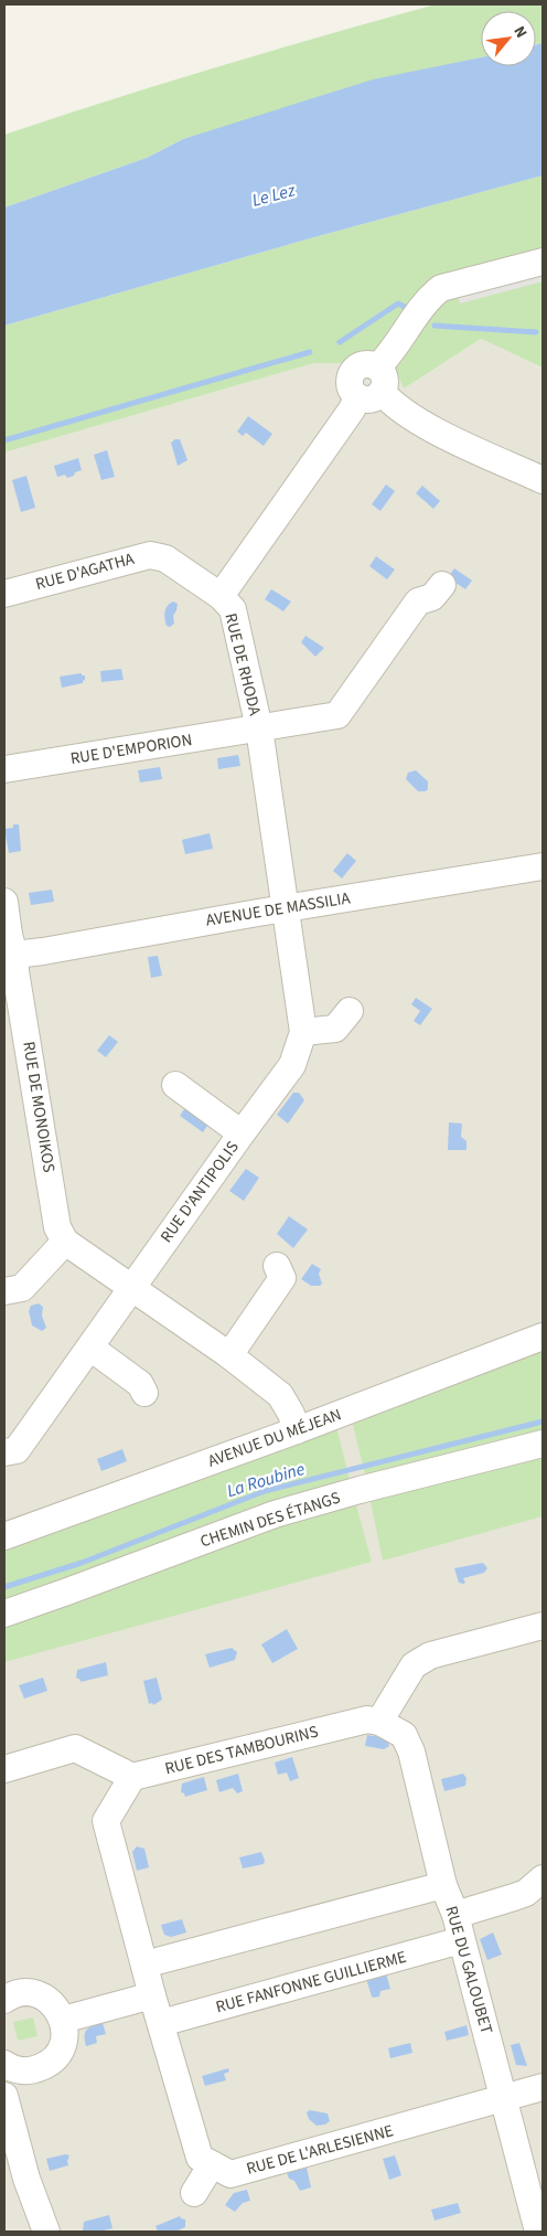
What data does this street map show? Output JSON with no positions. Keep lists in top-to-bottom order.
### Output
{
  "streets": {
    "street": [
      "RUE D'AGATHA",
      "RUE DE RHODA",
      "RUE D'EMPORION",
      "AVENUE DE MASSILIA",
      "RUE DE MONOIKOS",
      "RUE D'ANTIPOLIS",
      "AVENUE DU MÉJEAN",
      "CHEMIN DES ÉTANGS",
      "RUE DES TAMBOURINS",
      "RUE DU GALOUBET",
      "RUE FANFONNE GUILLIERME",
      "RUE DE L'ARLESIENNE"
    ]
  },
  "crossings": [
    ["RUE D'AGATHA", "RUE DE RHODA"],
    ["RUE DE RHODA", "RUE D'EMPORION"],
    ["RUE DE RHODA", "AVENUE DE MASSILIA"],
    ["RUE DE RHODA", "RUE D'ANTIPOLIS"],
    ["AVENUE DE MASSILIA", "RUE DE MONOIKOS"],
    ["AVENUE DE MASSILIA", "RUE D'ANTIPOLIS"],
    ["RUE DES TAMBOURINS", "RUE DU GALOUBET"],
    ["RUE DU GALOUBET", "RUE FANFONNE GUILLIERME"],
    ["RUE DU GALOUBET", "RUE DE L'ARLESIENNE"]
  ],
  "water": ["Le Lez", "La Roubine"],
  "north": "top right"
}
